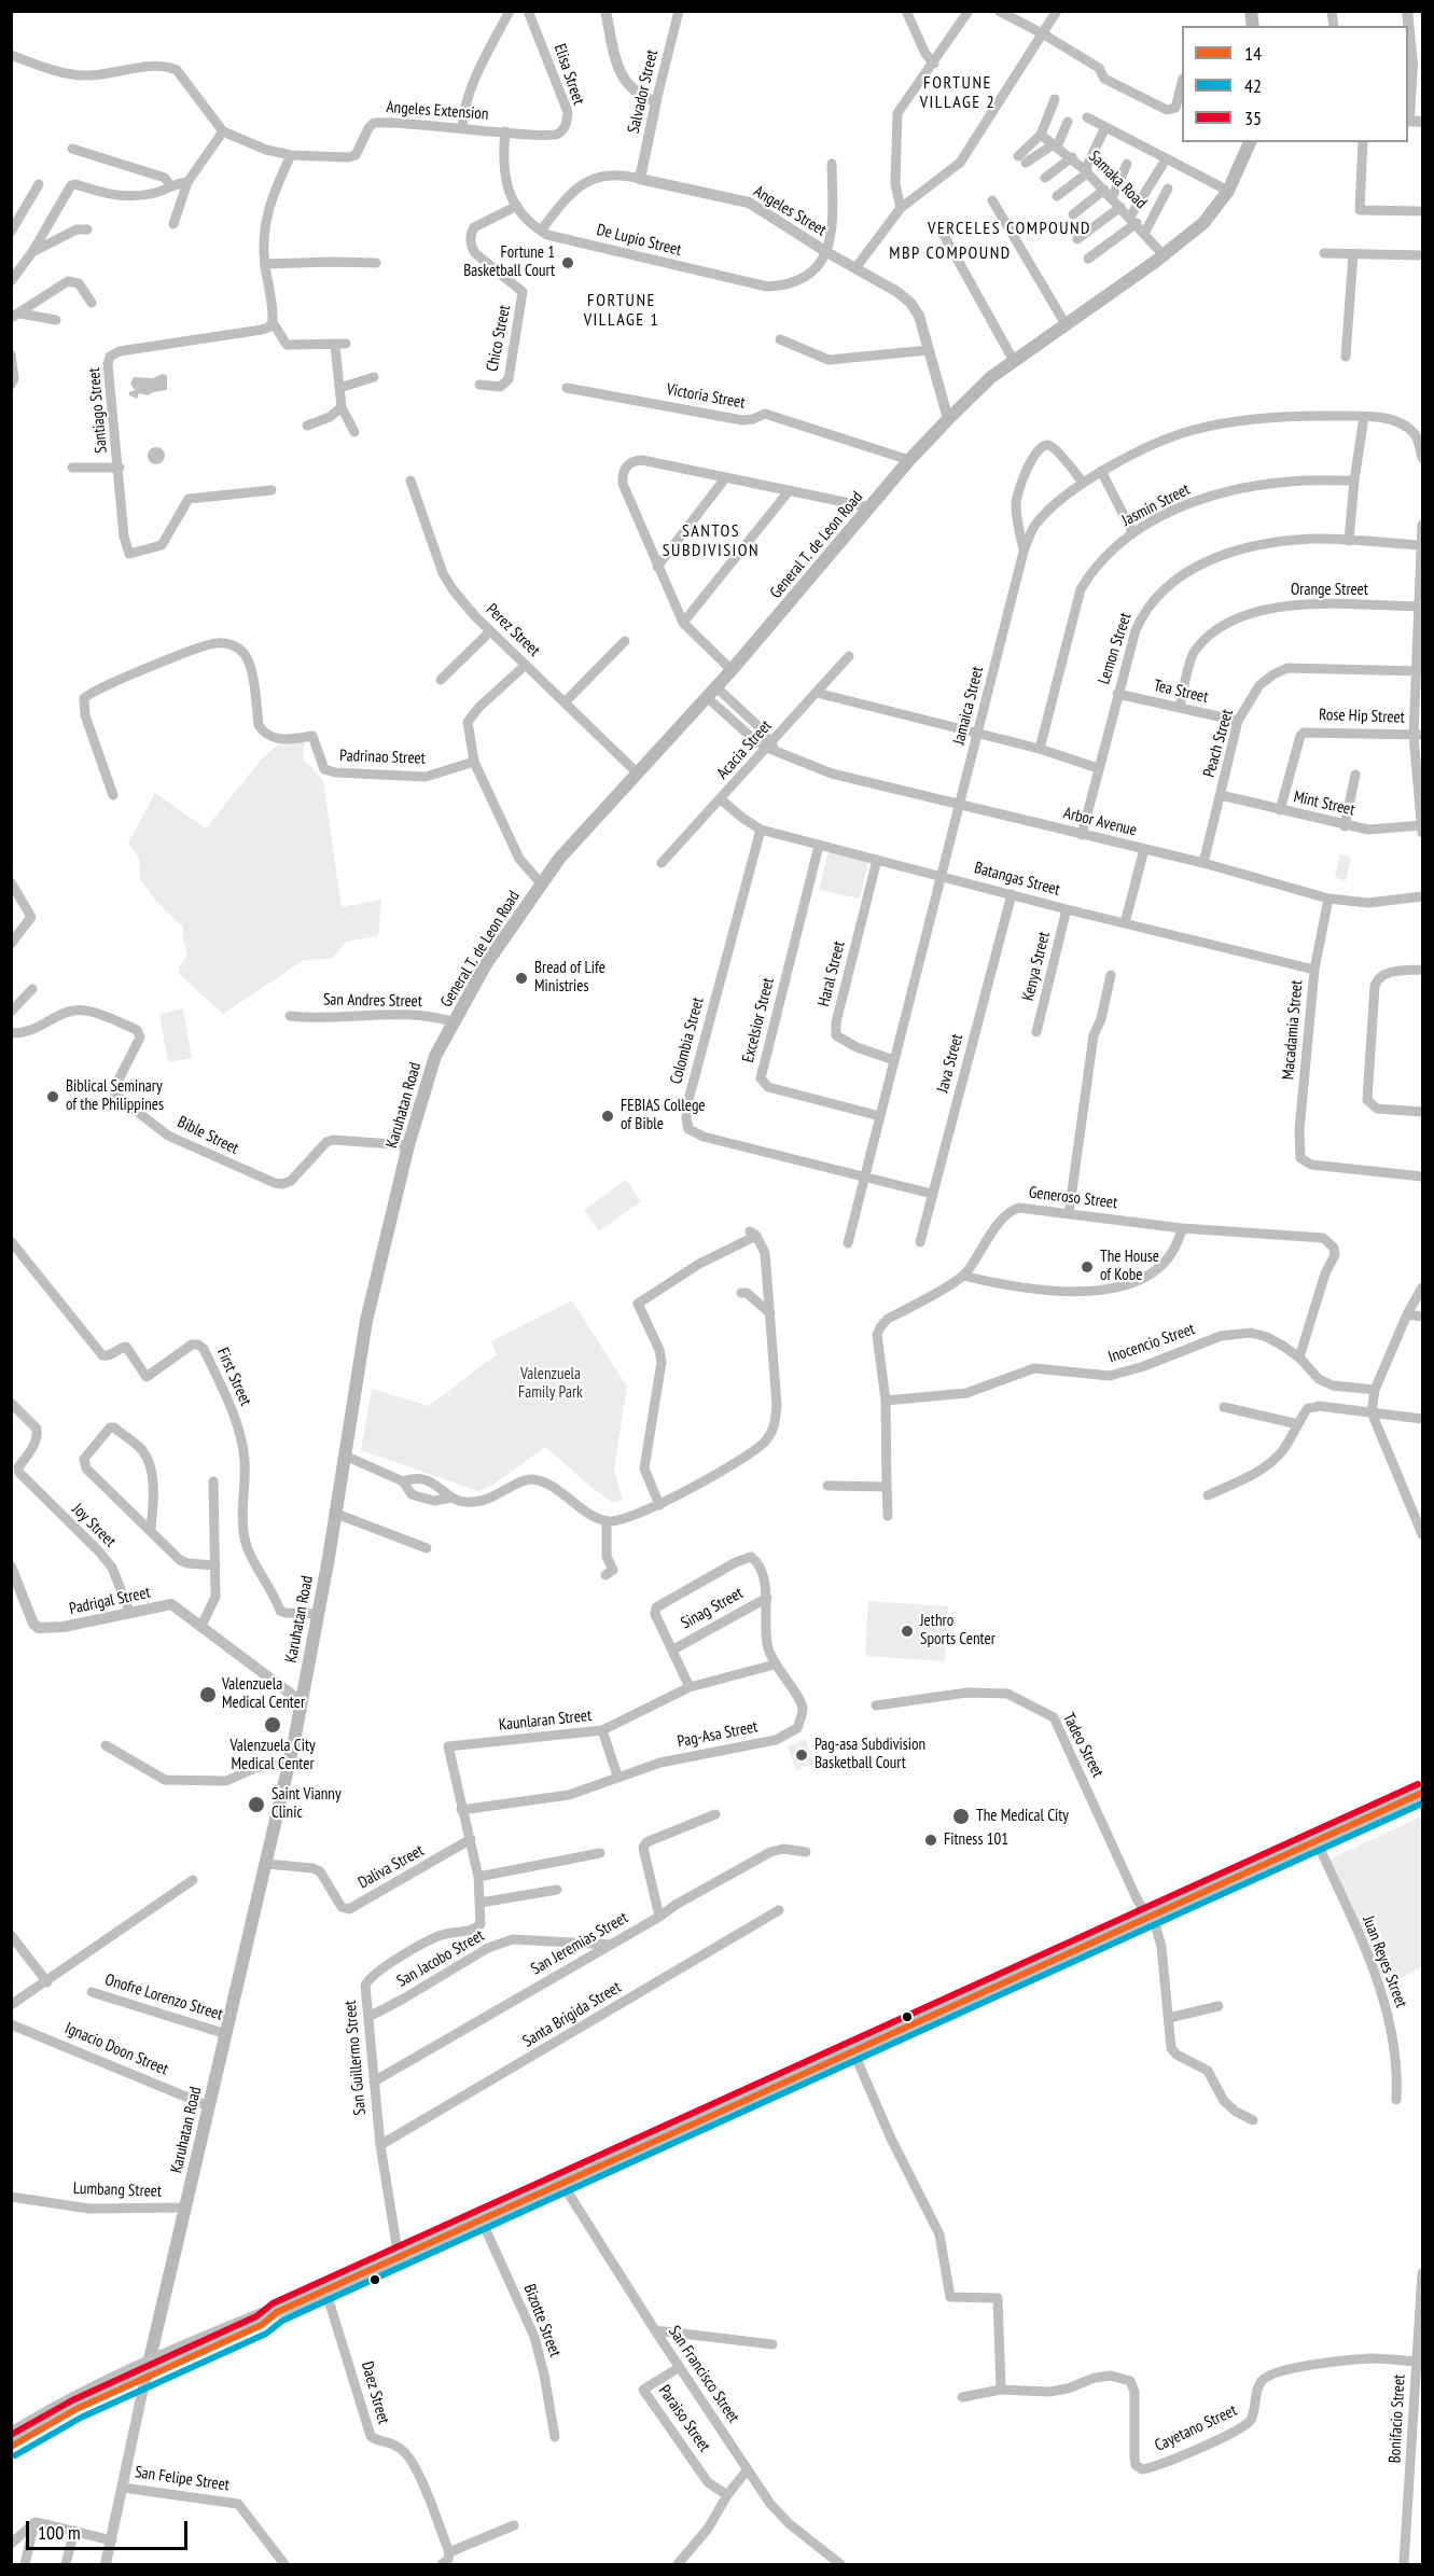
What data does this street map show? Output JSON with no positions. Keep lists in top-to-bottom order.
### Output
{
  "streets": {
    "main road": ["General T. de Leon Road", "Karuhatan Road"],
    "street": [
      "Elisa Street",
      "Salvador Street",
      "Angeles Extension",
      "Samaka Road",
      "Angeles Street",
      "De Lupio Street",
      "Chico Street",
      "Victoria Street",
      "Santiago Street",
      "Jasmin Street",
      "Orange Street",
      "Perez Street",
      "Lemon Street",
      "Tea Street",
      "Jamaica Street",
      "Rose Hip Street",
      "Peach Street",
      "Acacia Street",
      "Padrinao Street",
      "Mint Street",
      "Arbor Avenue",
      "Batangas Street",
      "Kenya Street",
      "Haral Street",
      "San Andres Street",
      "Excelsior Street",
      "Macadamia Street",
      "Colombia Street",
      "Java Street",
      "Bible Street",
      "Generoso Street",
      "Inocencio Street",
      "First Street",
      "Joy Street",
      "Padrigal Street",
      "Sinag Street",
      "Kaunlaran Street",
      "Pag-Asa Street",
      "Tadeo Street",
      "Daliva Street",
      "San Jeremias Street",
      "San Jacobo Street",
      "Juan Reyes Street",
      "Onofre Lorenzo Street",
      "Santa Brigida Street",
      "Ignacio Doon Street",
      "San Guillermo Street",
      "Lumbang Street",
      "Bizotte Street",
      "San Francisco Street",
      "Daez Street",
      "Paraiso Street",
      "Bonifacio Street",
      "Cayetano Street",
      "San Felipe Street"
    ]
  },
  "crossings": [
    ["Elisa Street", "Angeles Extension"],
    ["Elisa Street", "De Lupio Street"],
    ["Salvador Street", "Angeles Street"],
    ["Angeles Extension", "De Lupio Street"],
    ["Samaka Road", "General T. de Leon Road"],
    ["Angeles Street", "De Lupio Street"],
    ["Angeles Street", "General T. de Leon Road"],
    ["De Lupio Street", "Chico Street"],
    ["Victoria Street", "General T. de Leon Road"],
    ["General T. de Leon Road", "Perez Street"],
    ["General T. de Leon Road", "Arbor Avenue"],
    ["General T. de Leon Road", "San Andres Street"],
    ["General T. de Leon Road", "Karuhatan Road"],
    ["Orange Street", "Tea Street"],
    ["Lemon Street", "Tea Street"],
    ["Lemon Street", "Arbor Avenue"],
    ["Tea Street", "Peach Street"],
    ["Jamaica Street", "Arbor Avenue"],
    ["Jamaica Street", "Batangas Street"],
    ["Jamaica Street", "Haral Street"],
    ["Jamaica Street", "Excelsior Street"],
    ["Jamaica Street", "Colombia Street"],
    ["Rose Hip Street", "Mint Street"],
    ["Peach Street", "Mint Street"],
    ["Peach Street", "Arbor Avenue"],
    ["Acacia Street", "Arbor Avenue"],
    ["Acacia Street", "Batangas Street"],
    ["Arbor Avenue", "Macadamia Street"],
    ["Batangas Street", "Kenya Street"],
    ["Batangas Street", "Haral Street"],
    ["Batangas Street", "Excelsior Street"],
    ["Batangas Street", "Macadamia Street"],
    ["Batangas Street", "Colombia Street"],
    ["Batangas Street", "Java Street"],
    ["San Andres Street", "Karuhatan Road"],
    ["Colombia Street", "Java Street"],
    ["Karuhatan Road", "Bible Street"],
    ["Karuhatan Road", "First Street"],
    ["Karuhatan Road", "Padrigal Street"],
    ["Karuhatan Road", "Daliva Street"],
    ["Karuhatan Road", "Onofre Lorenzo Street"],
    ["Karuhatan Road", "Ignacio Doon Street"],
    ["Karuhatan Road", "Lumbang Street"],
    ["Generoso Street", "Inocencio Street"],
    ["Joy Street", "Padrigal Street"],
    ["Sinag Street", "Pag-Asa Street"],
    ["Kaunlaran Street", "Pag-Asa Street"],
    ["Kaunlaran Street", "San Guillermo Street"],
    ["Pag-Asa Street", "San Guillermo Street"],
    ["Daliva Street", "San Guillermo Street"],
    ["San Jeremias Street", "San Jacobo Street"],
    ["San Jeremias Street", "San Guillermo Street"],
    ["San Jacobo Street", "San Guillermo Street"],
    ["Santa Brigida Street", "San Guillermo Street"],
    ["San Francisco Street", "Paraiso Street"],
    ["Bonifacio Street", "Cayetano Street"]
  ],
  "districts": [
    "FORTUNE VILLAGE 2",
    "VERCELES COMPOUND",
    "MBP COMPOUND",
    "FORTUNE VILLAGE 1",
    "SANTOS SUBDIVISION"
  ],
  "parks": ["Valenzuela Family Park"],
  "places": [
    "Fortune 1 Basketball Court",
    "Bread of Life Ministries",
    "Biblical Seminary of the Philippines",
    "FEBIAS College of Bible",
    "The House of Kobe",
    "Jethro Sports Center",
    "Valenzuela Medical Center",
    "Valenzuela City Medical Center",
    "Pag-asa Subdivision Basketball Court",
    "Saint Vianny Clinic",
    "The Medical City",
    "Fitness 101"
  ],
  "lines": ["transit line 35", "transit line 14", "transit line 42"],
  "legend": ["14", "42", "35"],
  "scale_bar": "100 m"
}
